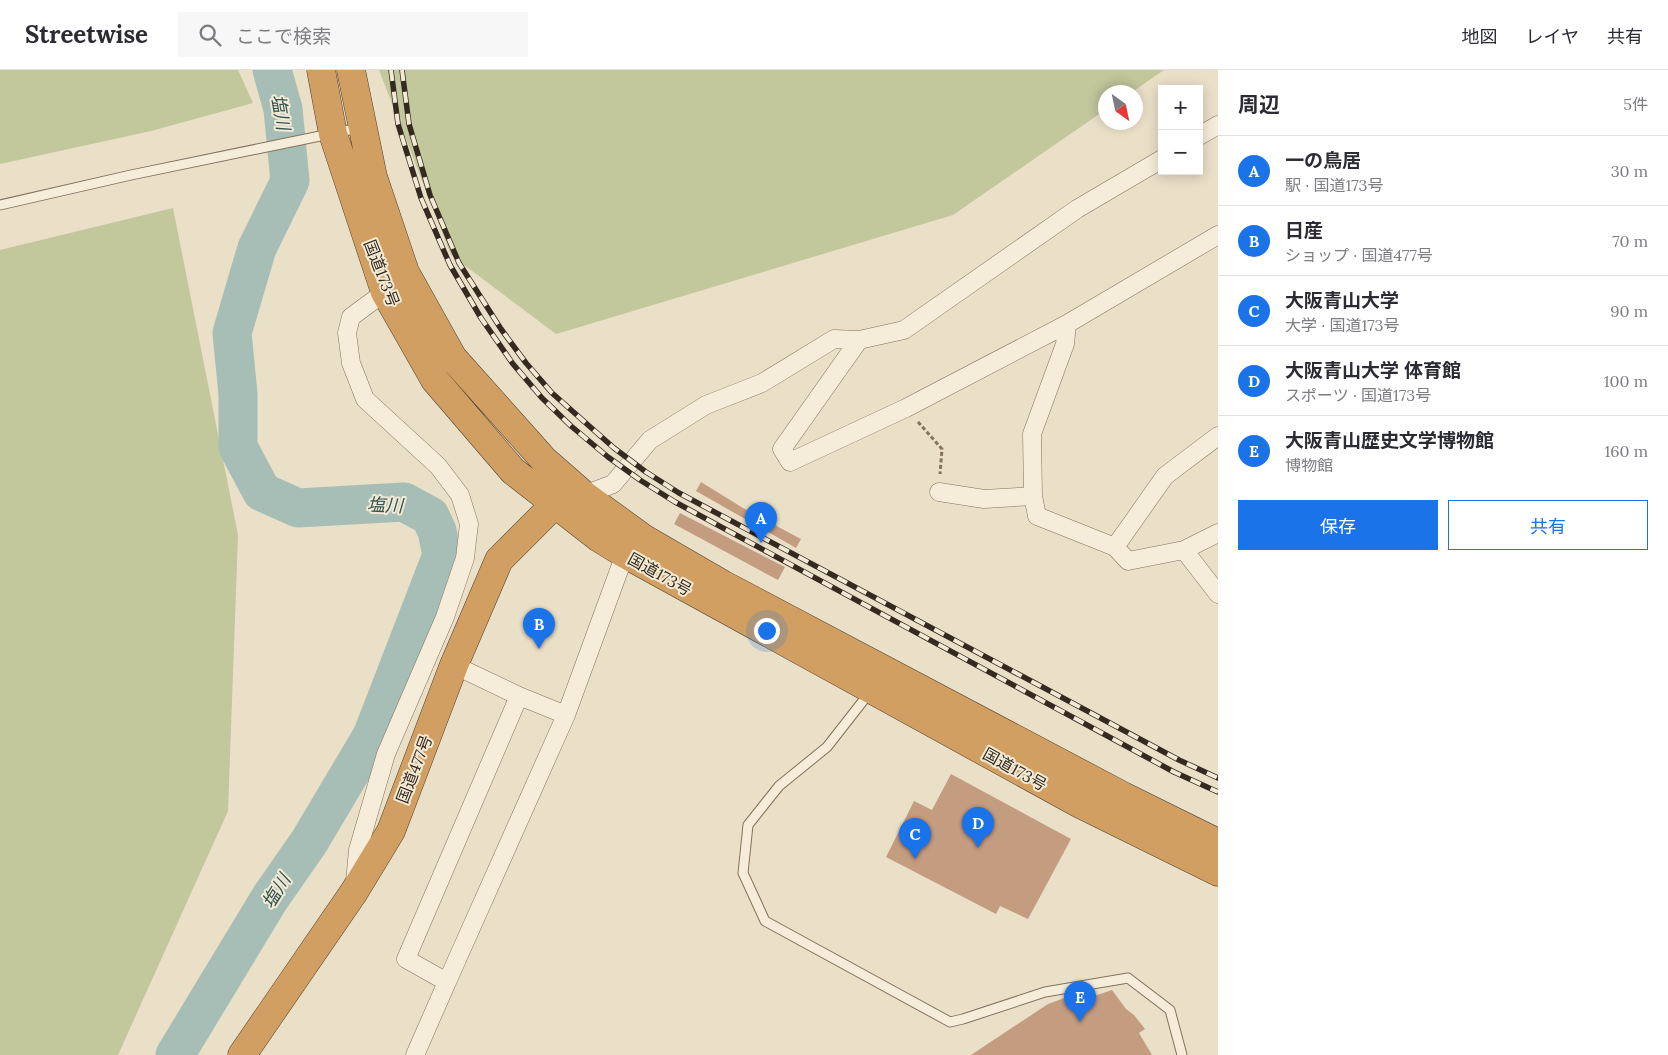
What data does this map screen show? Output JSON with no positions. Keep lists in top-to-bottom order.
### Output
{
  "streets": {
    "highway": ["国道173号", "国道477号"]
  },
  "crossings": [
    ["国道173号", "国道477号"]
  ],
  "water": ["塩川"],
  "north": "bottom right",
  "page": {
    "header": "Streetwise",
    "search": "ここで検索",
    "nav": ["地図", "レイヤ", "共有"],
    "heading": ["周辺", "5件"],
    "map_buttons": ["+", "−"],
    "list": [
      {
        "mark": "A",
        "name": "一の鳥居",
        "note": "駅 · 国道173号",
        "value": "30 m"
      },
      {
        "mark": "B",
        "name": "日産",
        "note": "ショップ · 国道477号",
        "value": "70 m"
      },
      {
        "mark": "C",
        "name": "大阪青山大学",
        "note": "大学 · 国道173号",
        "value": "90 m"
      },
      {
        "mark": "D",
        "name": "大阪青山大学 体育館",
        "note": "スポーツ · 国道173号",
        "value": "100 m"
      },
      {
        "mark": "E",
        "name": "大阪青山歴史文学博物館",
        "note": "博物館",
        "value": "160 m"
      }
    ],
    "buttons": ["保存", "共有"],
    "pins": [
      "A",
      "B",
      "D",
      "C",
      "E"
    ]
  }
}
